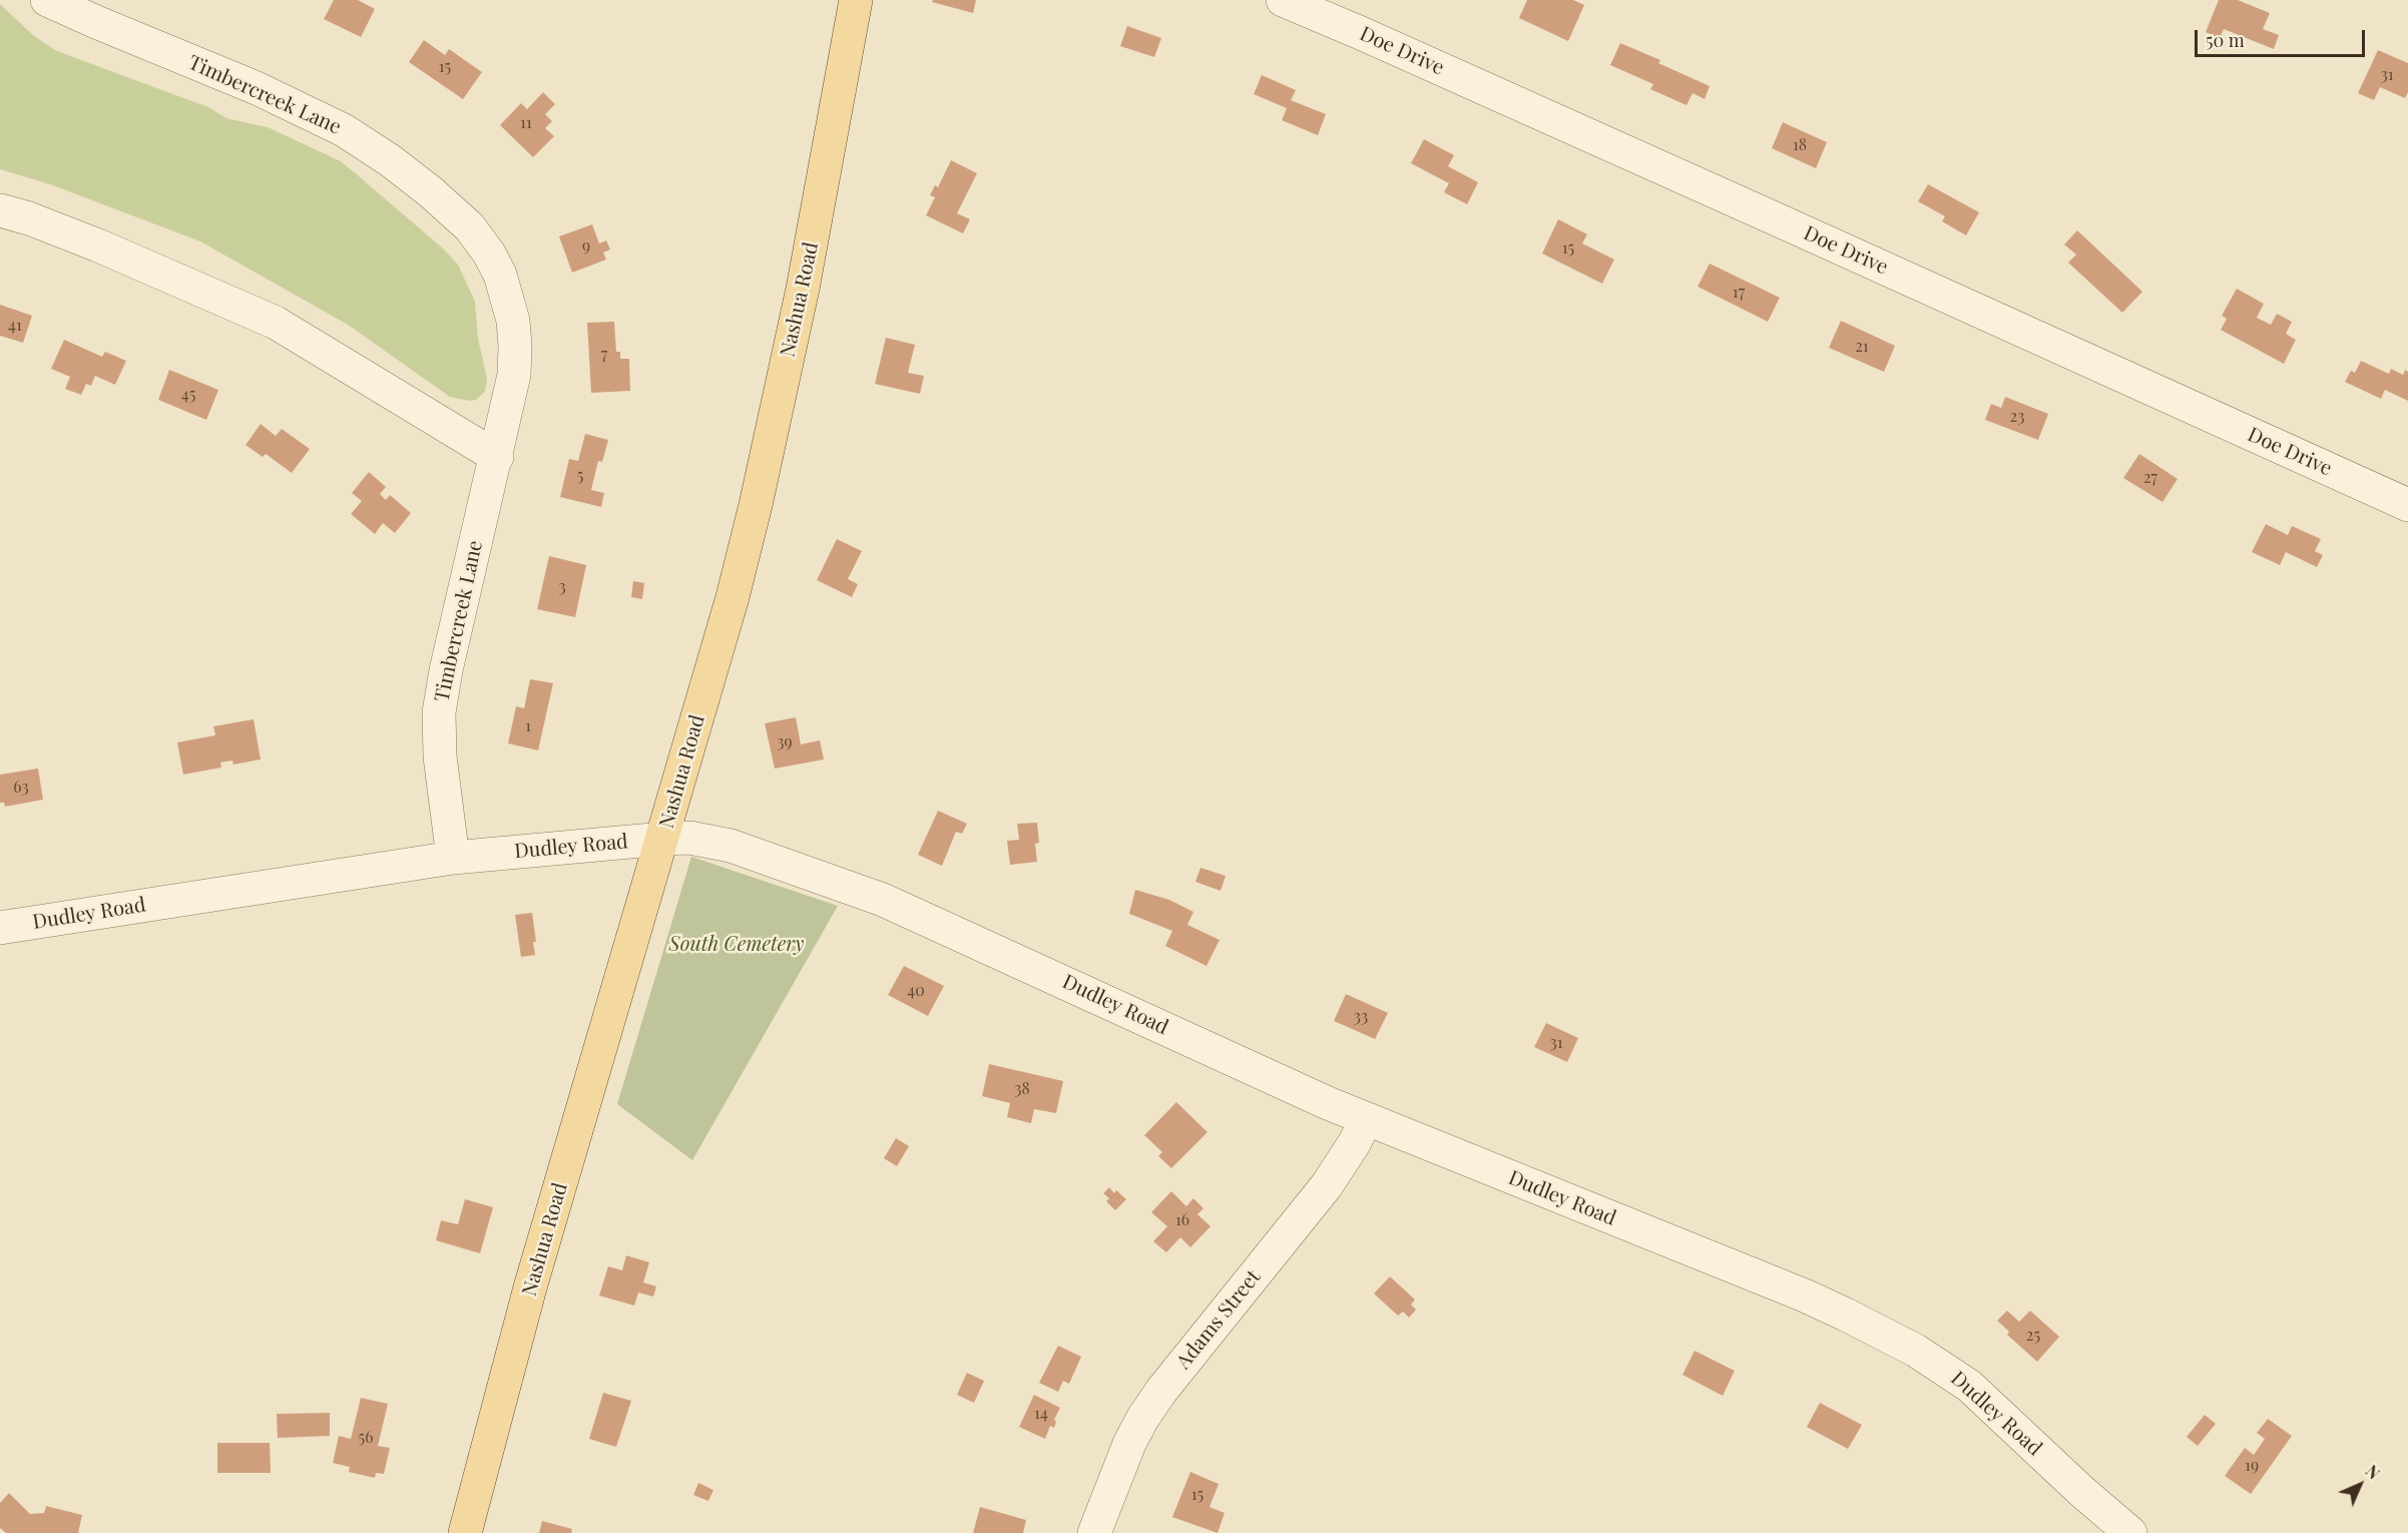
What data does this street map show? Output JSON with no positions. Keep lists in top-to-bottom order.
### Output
{
  "streets": {
    "main road": ["Nashua Road"],
    "street": [
      "Doe Drive",
      "Timbercreek Lane",
      "Dudley Road",
      "Adams Street"
    ]
  },
  "crossings": [
    ["Timbercreek Lane", "Dudley Road"],
    ["Nashua Road", "Dudley Road"],
    ["Dudley Road", "Adams Street"]
  ],
  "parks": ["South Cemetery"],
  "house_numbers": [
    "15",
    "31",
    "11",
    "18",
    "9",
    "15",
    "17",
    "41",
    "21",
    "7",
    "45",
    "23",
    "5",
    "27",
    "3",
    "1",
    "39",
    "63",
    "40",
    "33",
    "31",
    "38",
    "16",
    "25",
    "14",
    "56",
    "19",
    "15"
  ],
  "scale_bar": "50 m",
  "north": "top right"
}
